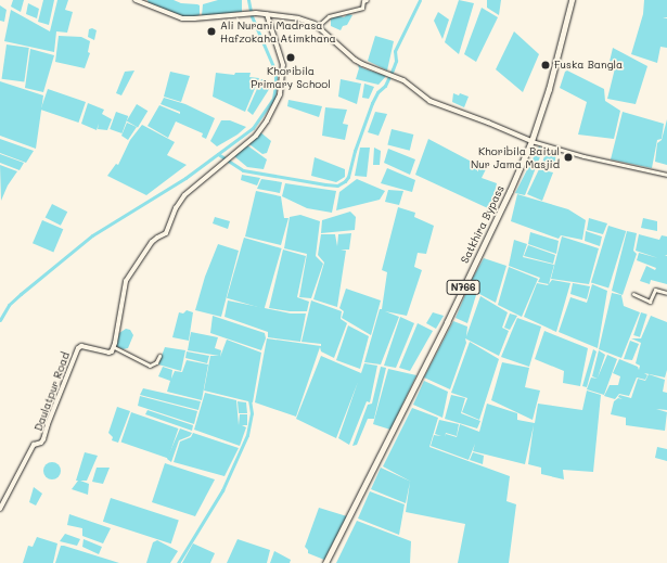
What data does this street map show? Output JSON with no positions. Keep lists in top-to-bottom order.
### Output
{
  "streets": {
    "highway": ["Satkhira Bypass", "N766"],
    "street": ["Daulatpur Road"]
  },
  "places": [
    "Ali Nurani Madrasa Hafzokaha Atimkhana",
    "Khoribila Primary School",
    "Fuska Bangla",
    "Khoribila Baitul Nur Jama Masjid"
  ]
}
